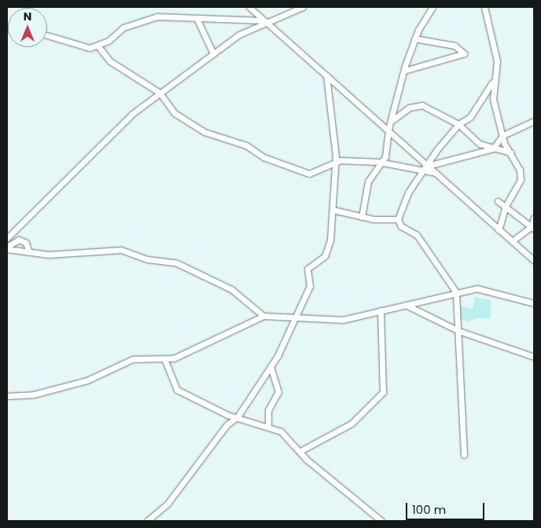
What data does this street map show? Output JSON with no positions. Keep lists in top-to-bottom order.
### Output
{
  "scale_bar": "100 m",
  "north": "top"
}
